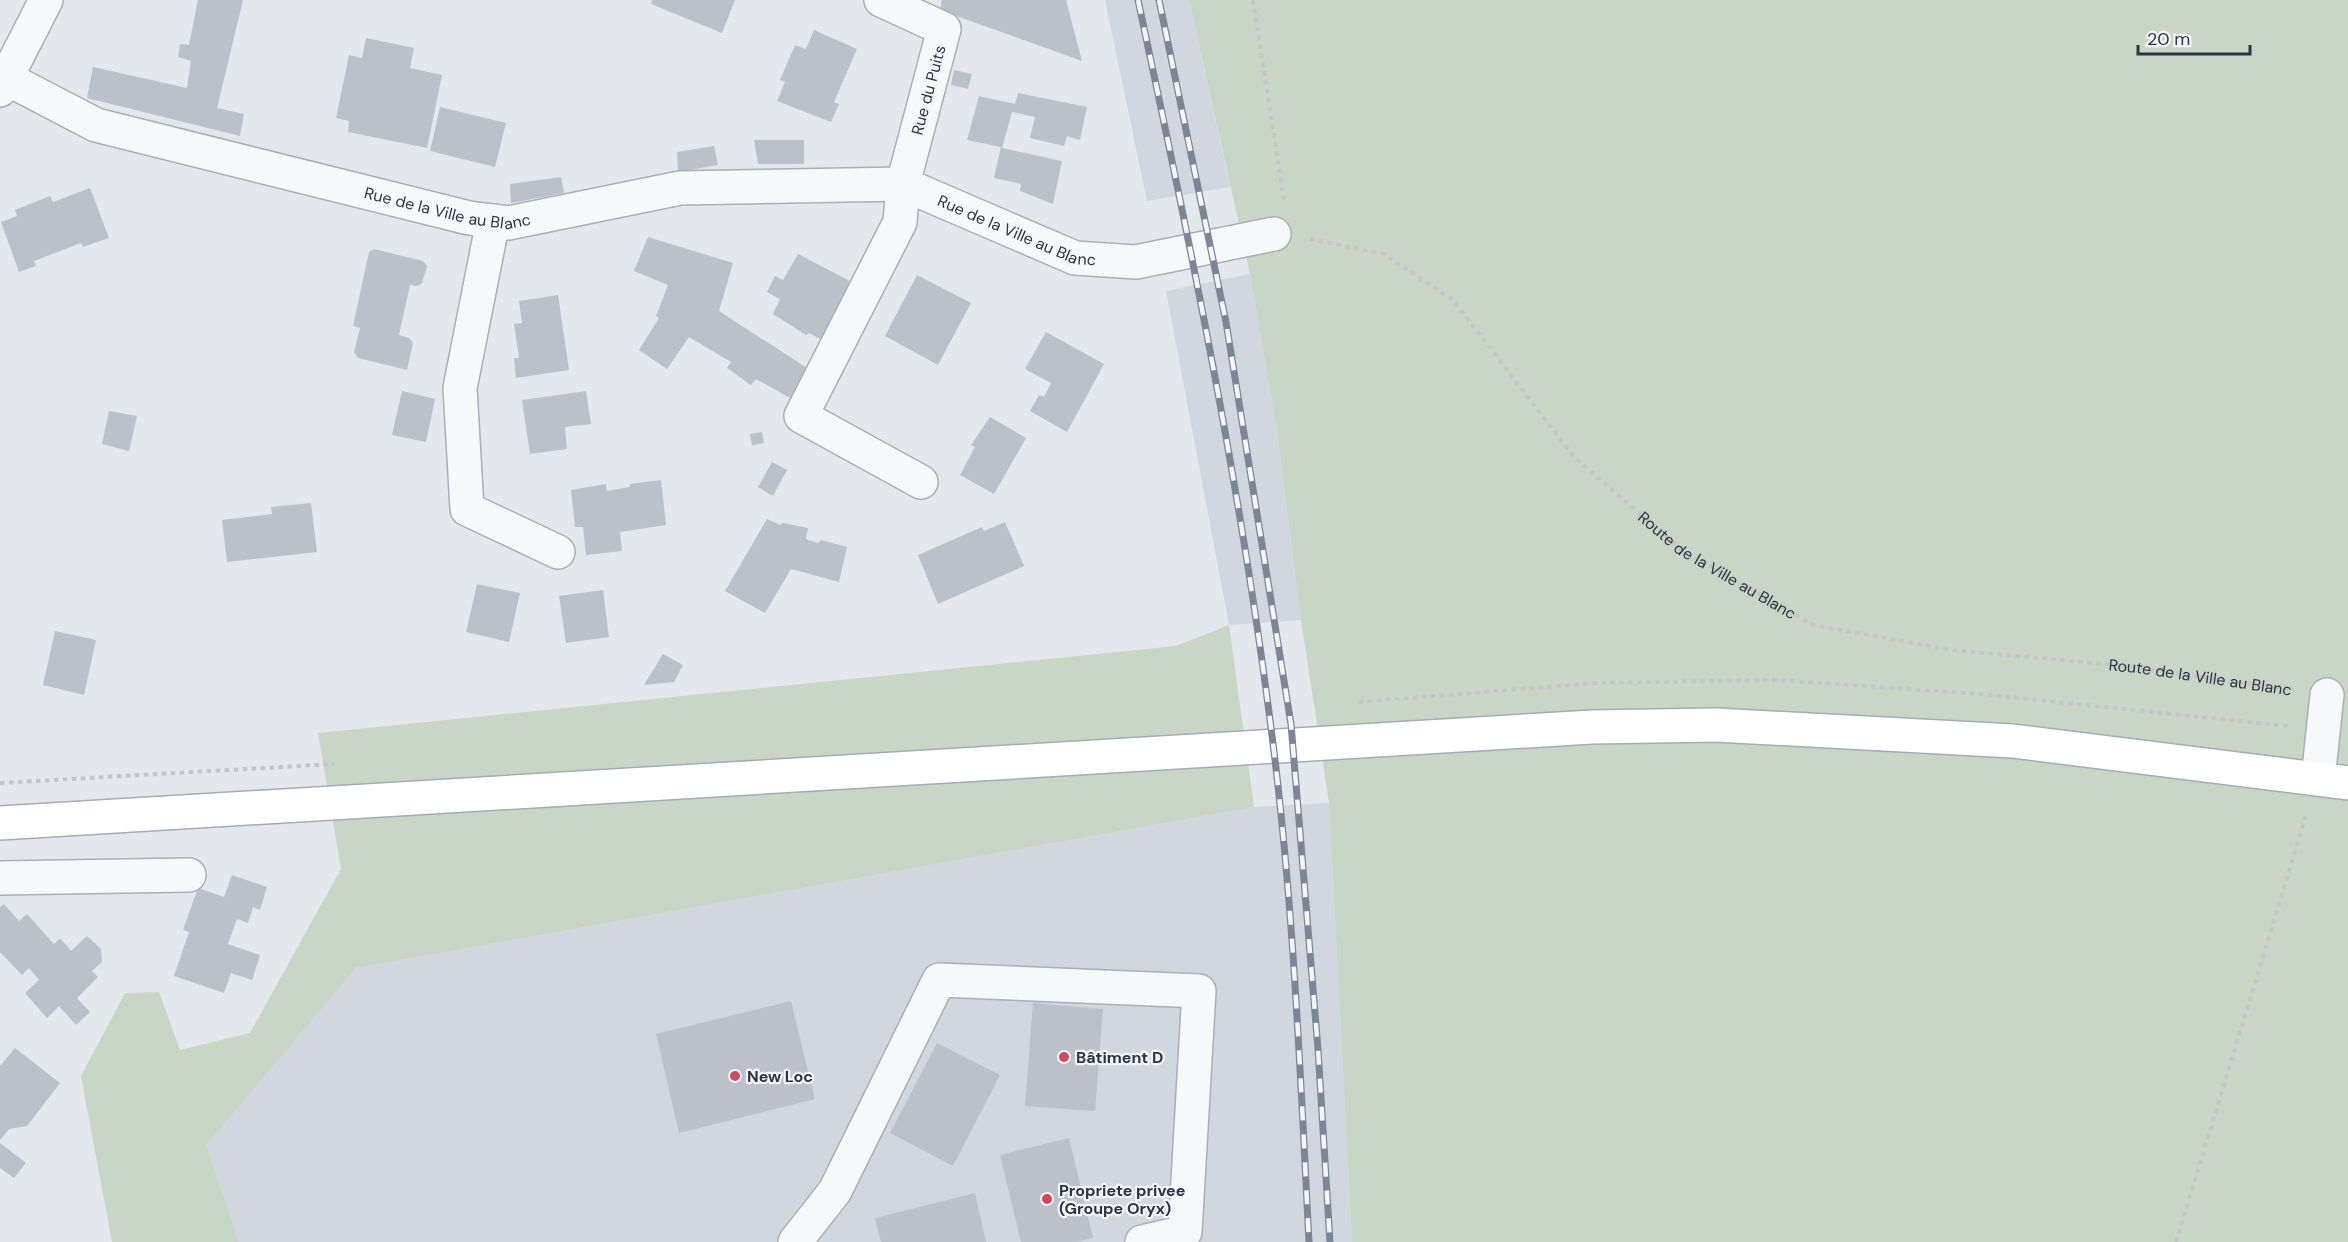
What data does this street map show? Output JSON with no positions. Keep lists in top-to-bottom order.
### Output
{
  "streets": {
    "street": ["Rue du Puits", "Rue de la Ville au Blanc"],
    "path": ["Route de la Ville au Blanc"]
  },
  "crossings": [
    ["Rue du Puits", "Rue de la Ville au Blanc"],
    ["Rue de la Ville au Blanc", "Route de la Ville au Blanc"]
  ],
  "places": ["Bâtiment D", "New Loc", "Propriete privee (Groupe Oryx)"],
  "scale_bar": "20 m"
}
